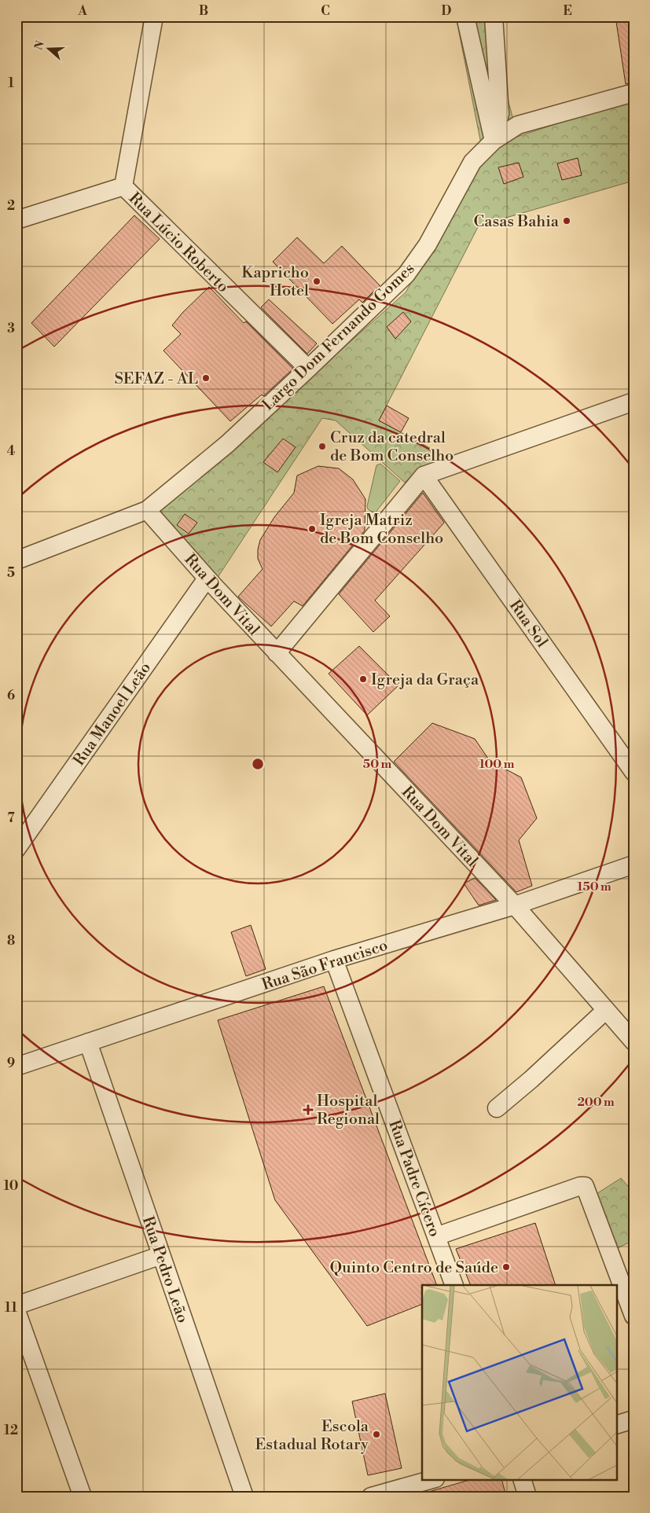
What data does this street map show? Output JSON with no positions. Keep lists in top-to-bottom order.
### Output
{
  "streets": {
    "street": [
      "Rua Lúcio Roberto",
      "Largo Dom Fernando Gomes",
      "Rua Dom Vital",
      "Rua Sol",
      "Rua Manoel Leão",
      "Rua São Francisco",
      "Rua Padre Cícero",
      "Rua Pedro Leão"
    ]
  },
  "crossings": [
    ["Rua Lúcio Roberto", "Largo Dom Fernando Gomes"],
    ["Largo Dom Fernando Gomes", "Rua Dom Vital"],
    ["Rua Dom Vital", "Rua Manoel Leão"],
    ["Rua Dom Vital", "Rua São Francisco"],
    ["Rua São Francisco", "Rua Padre Cícero"],
    ["Rua São Francisco", "Rua Pedro Leão"]
  ],
  "places": {
    "other": [
      "Casas Bahia",
      "Kapricho Hotel",
      "SEFAZ - AL",
      "Cruz da catedral de Bom Conselho",
      "Igreja Matriz de Bom Conselho",
      "Igreja da Graça",
      "Quinto Centro de Saúde",
      "Escola Estadual Rotary"
    ],
    "health": ["Hospital Regional"]
  },
  "north": "left",
  "grid": {
    "columns": [
      "A",
      "B",
      "C",
      "D",
      "E"
    ],
    "rows": [
      "1",
      "2",
      "3",
      "4",
      "5",
      "6",
      "7",
      "8",
      "9",
      "10",
      "11",
      "12"
    ]
  },
  "rings": [
    "50 m",
    "100 m",
    "150 m",
    "200 m"
  ]
}
